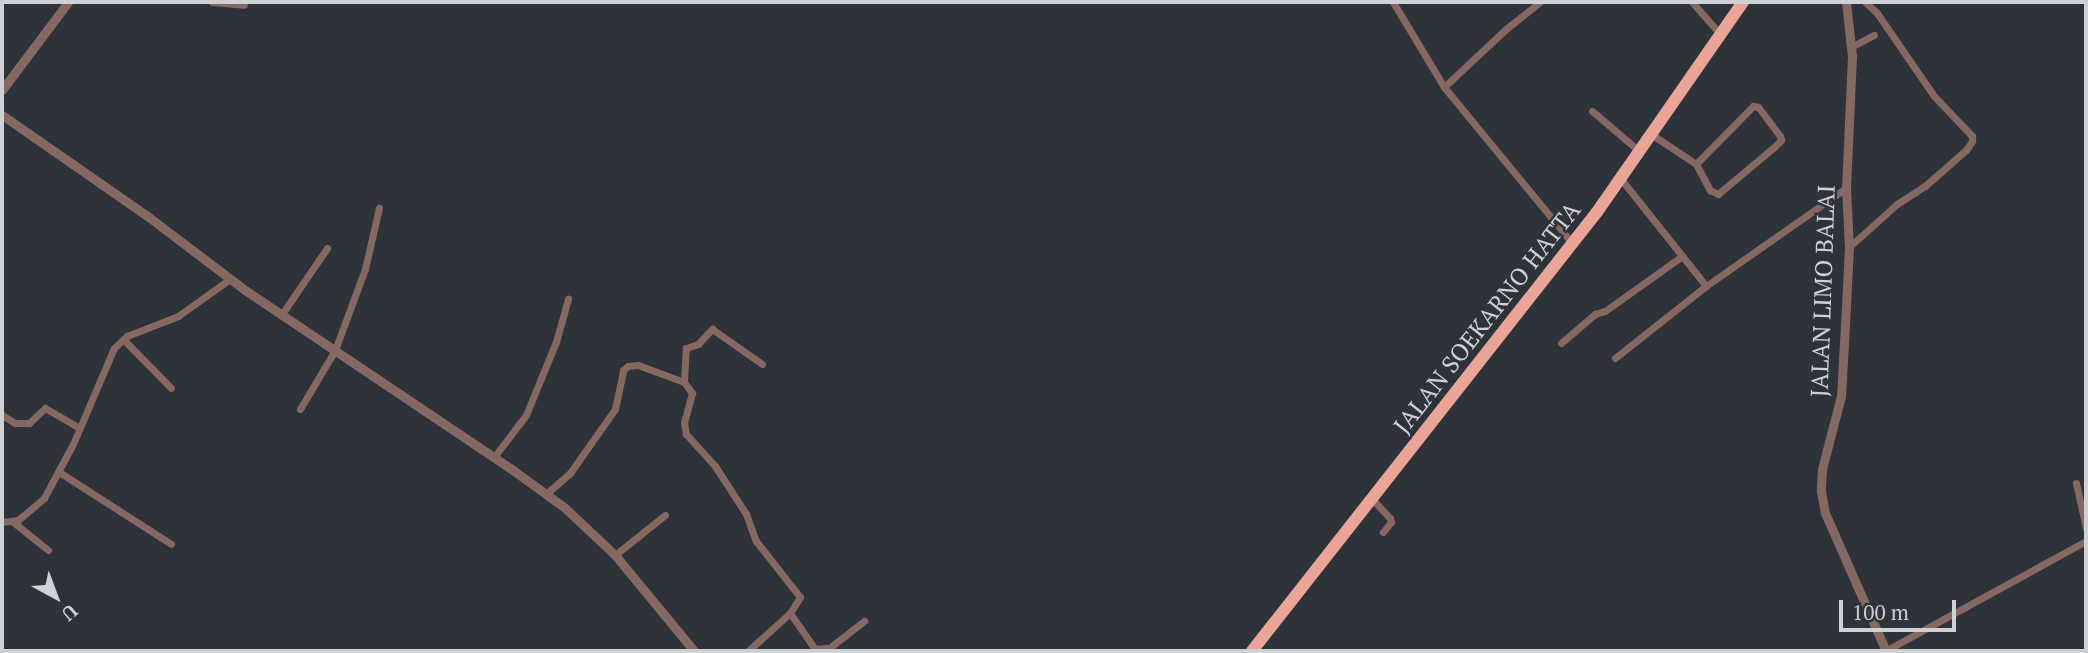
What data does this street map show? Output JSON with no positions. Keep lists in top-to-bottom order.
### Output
{
  "streets": {
    "highway": ["JALAN SOEKARNO HATTA"],
    "street": ["JALAN LIMO BALAI"]
  },
  "scale_bar": "100 m",
  "north": "bottom right"
}
